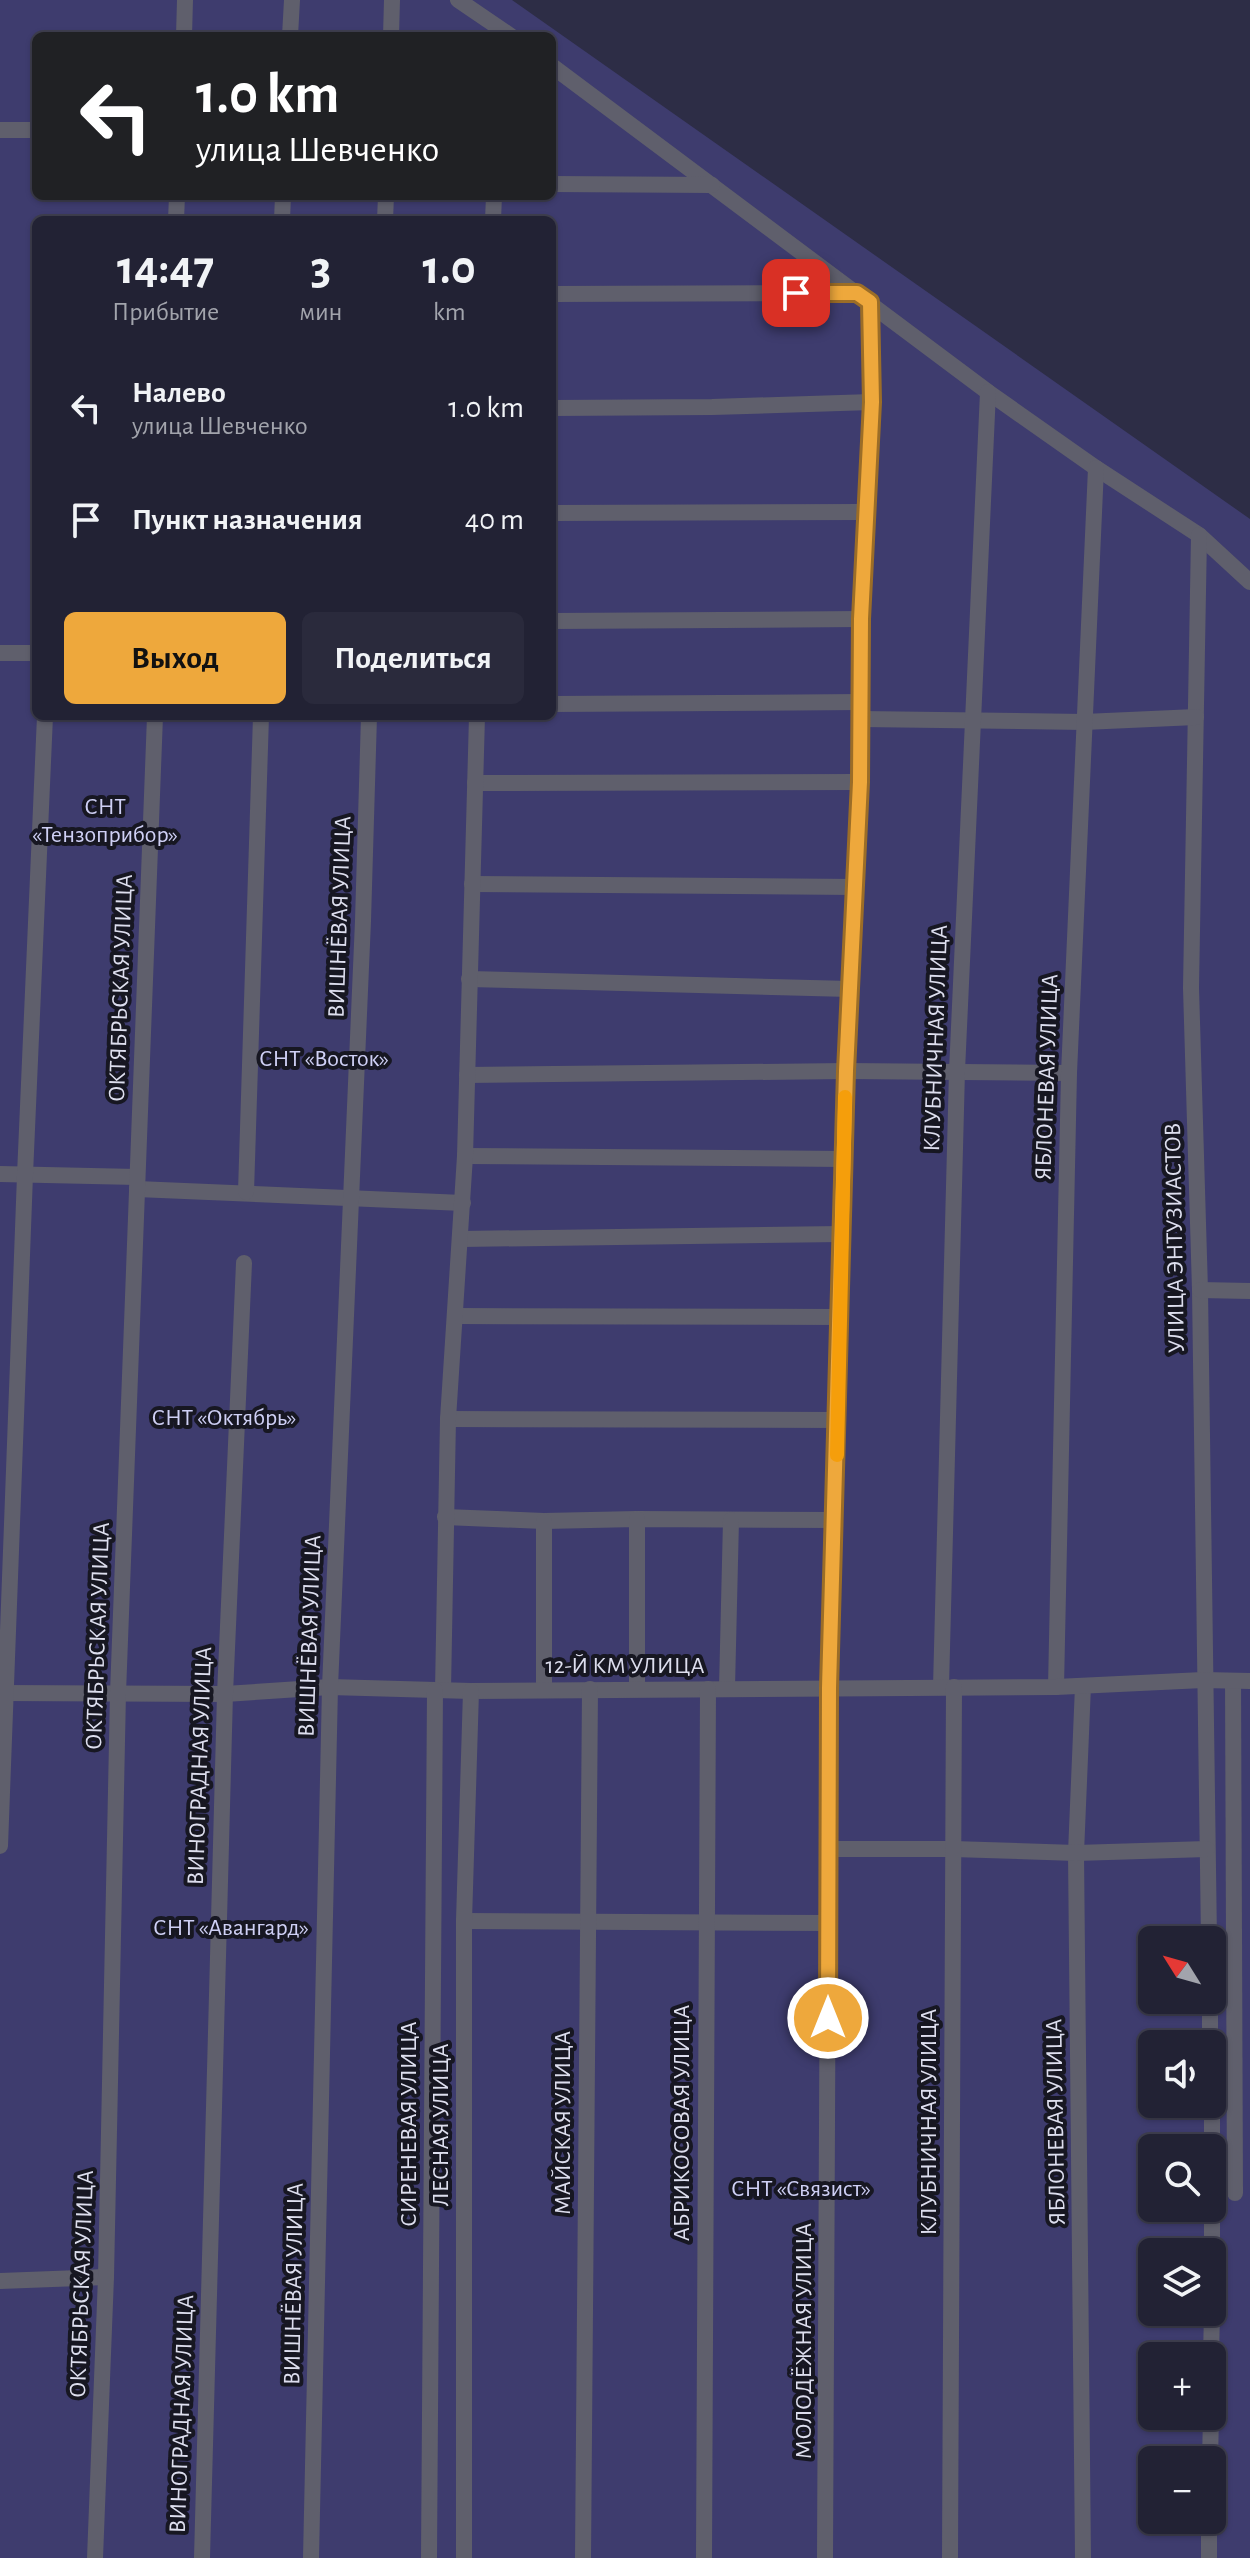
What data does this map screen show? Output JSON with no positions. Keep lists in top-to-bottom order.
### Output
{
  "streets": {
    "street": [
      "ВИШНЁВАЯ УЛИЦА",
      "ОКТЯБРЬСКАЯ УЛИЦА",
      "КЛУБНИЧНАЯ УЛИЦА",
      "ЯБЛОНЕВАЯ УЛИЦА",
      "УЛИЦА ЭНТУЗИАСТОВ",
      "12-Й КМ УЛИЦА",
      "ВИНОГРАДНАЯ УЛИЦА",
      "МАЙСКАЯ УЛИЦА",
      "АБРИКОСОВАЯ УЛИЦА",
      "СИРЕНЕВАЯ УЛИЦА",
      "ЛЕСНАЯ УЛИЦА",
      "МОЛОДЁЖНАЯ УЛИЦА"
    ]
  },
  "crossings": [
    ["ВИШНЁВАЯ УЛИЦА", "12-Й КМ УЛИЦА"],
    ["ОКТЯБРЬСКАЯ УЛИЦА", "12-Й КМ УЛИЦА"],
    ["КЛУБНИЧНАЯ УЛИЦА", "12-Й КМ УЛИЦА"],
    ["ЯБЛОНЕВАЯ УЛИЦА", "12-Й КМ УЛИЦА"],
    ["УЛИЦА ЭНТУЗИАСТОВ", "12-Й КМ УЛИЦА"],
    ["12-Й КМ УЛИЦА", "ВИНОГРАДНАЯ УЛИЦА"],
    ["12-Й КМ УЛИЦА", "МАЙСКАЯ УЛИЦА"],
    ["12-Й КМ УЛИЦА", "АБРИКОСОВАЯ УЛИЦА"],
    ["12-Й КМ УЛИЦА", "СИРЕНЕВАЯ УЛИЦА"],
    ["12-Й КМ УЛИЦА", "ЛЕСНАЯ УЛИЦА"],
    ["12-Й КМ УЛИЦА", "МОЛОДЁЖНАЯ УЛИЦА"]
  ],
  "parks": [
    "СНТ «Тензоприбор»",
    "СНТ «Восток»",
    "СНТ «Октябрь»",
    "СНТ «Авангард»",
    "СНТ «Связист»"
  ],
  "north": "top left",
  "page": {
    "turn": ["1.0 km", "улица Шевченко"],
    "eta": [
      "14:47",
      "Прибытие",
      "3",
      "мин",
      "1.0",
      "km"
    ],
    "list": [
      {
        "name": "Налево",
        "note": "улица Шевченко",
        "value": "1.0 km"
      },
      {
        "name": "Пункт назначения",
        "value": "40 m"
      }
    ],
    "buttons": ["Выход", "Поделиться"],
    "map_buttons": ["+", "−"]
  }
}
